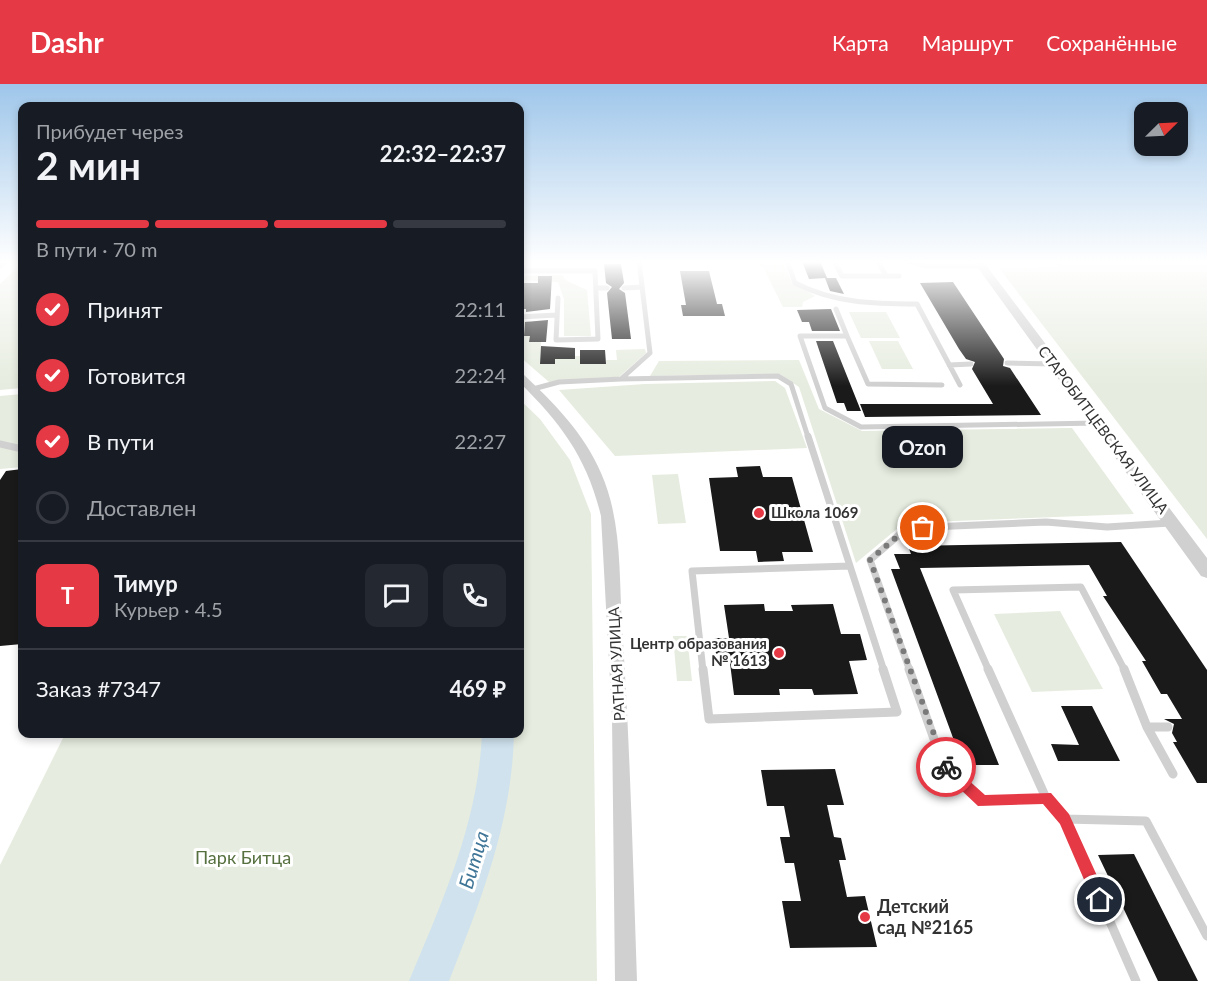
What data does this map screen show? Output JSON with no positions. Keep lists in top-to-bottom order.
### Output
{
  "streets": {
    "street": ["СТАРОБИТЦЕВСКАЯ УЛИЦА", "РАТНАЯ УЛИЦА"]
  },
  "water": ["Битца"],
  "parks": ["Парк Битца"],
  "places": [
    "Школа 1069",
    "Ozon",
    "Центр образования № 1613",
    "Детский сад №2165"
  ],
  "north": "top right",
  "page": {
    "header": "Dashr",
    "nav": ["Карта", "Маршрут", "Сохранённые"],
    "heading": ["2 мин", "Прибудет через", "22:32–22:37"],
    "panel": [
      "Тимур",
      "Курьер · 4.5",
      "Заказ #7347",
      "469 ₽"
    ],
    "bar": "В пути · 70 m",
    "list": [
      ["Принят", "22:11"],
      ["Готовится", "22:24"],
      ["В пути", "22:27"],
      "Доставлен"
    ],
    "bubble": "Ozon",
    "round": "Т"
  }
}
